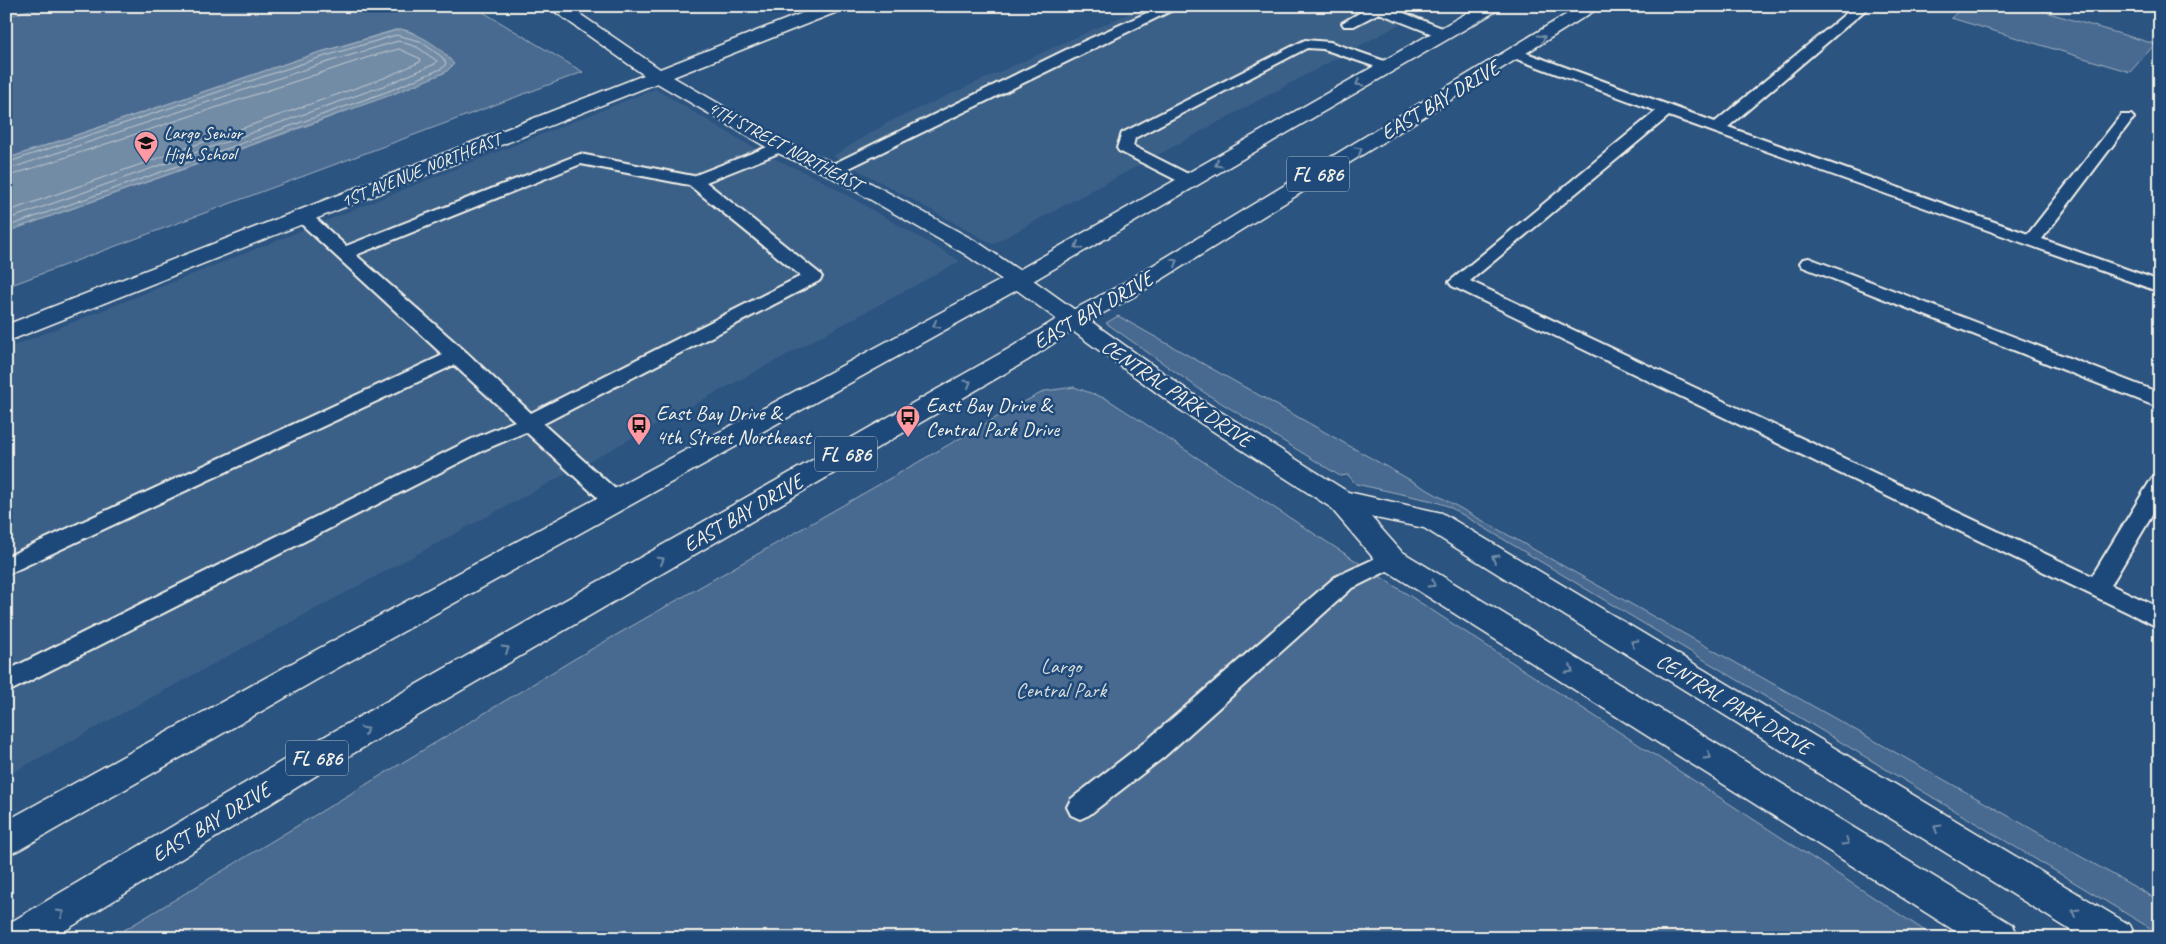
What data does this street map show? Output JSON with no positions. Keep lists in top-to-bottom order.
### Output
{
  "streets": {
    "main road": [
      "EAST BAY DRIVE",
      "4TH STREET NORTHEAST",
      "1ST AVENUE NORTHEAST",
      "FL 686",
      "CENTRAL PARK DRIVE"
    ]
  },
  "crossings": [
    ["EAST BAY DRIVE", "CENTRAL PARK DRIVE"],
    ["4TH STREET NORTHEAST", "1ST AVENUE NORTHEAST"],
    ["4TH STREET NORTHEAST", "FL 686"],
    ["4TH STREET NORTHEAST", "CENTRAL PARK DRIVE"],
    ["FL 686", "CENTRAL PARK DRIVE"]
  ],
  "parks": ["Largo Central Park"],
  "places": {
    "school or university": ["Largo Senior High School"],
    "bus stop": ["East Bay Drive & Central Park Drive", "East Bay Drive & 4th Street Northeast"]
  }
}
